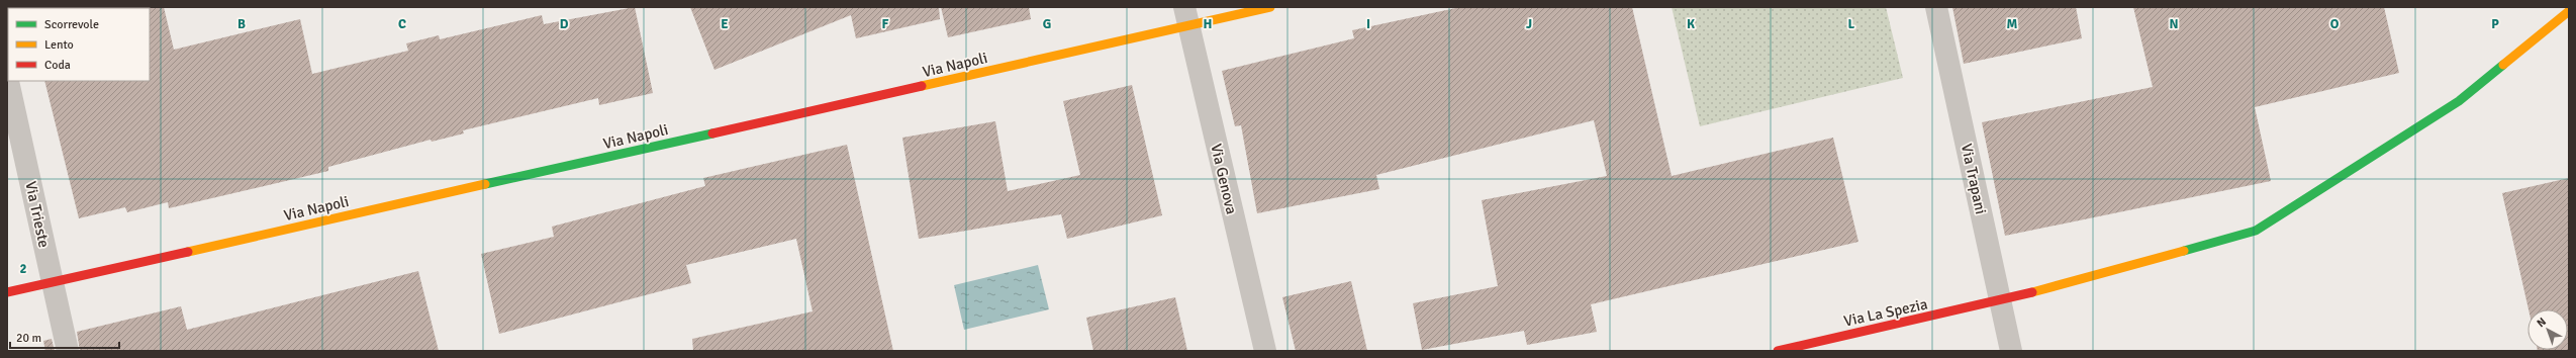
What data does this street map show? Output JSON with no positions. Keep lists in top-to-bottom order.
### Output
{
  "streets": {
    "street": [
      "Via Napoli",
      "Via Genova",
      "Via Trapani",
      "Via Trieste",
      "Via La Spezia"
    ]
  },
  "crossings": [
    ["Via Napoli", "Via Genova"],
    ["Via Napoli", "Via Trieste"],
    ["Via Trapani", "Via La Spezia"]
  ],
  "legend": ["Scorrevole", "Lento", "Coda"],
  "scale_bar": "20 m",
  "north": "top left",
  "grid": {
    "columns": [
      "B",
      "C",
      "D",
      "E",
      "F",
      "G",
      "H",
      "I",
      "J",
      "K",
      "L",
      "M",
      "N",
      "O",
      "P"
    ],
    "rows": ["2"]
  }
}
